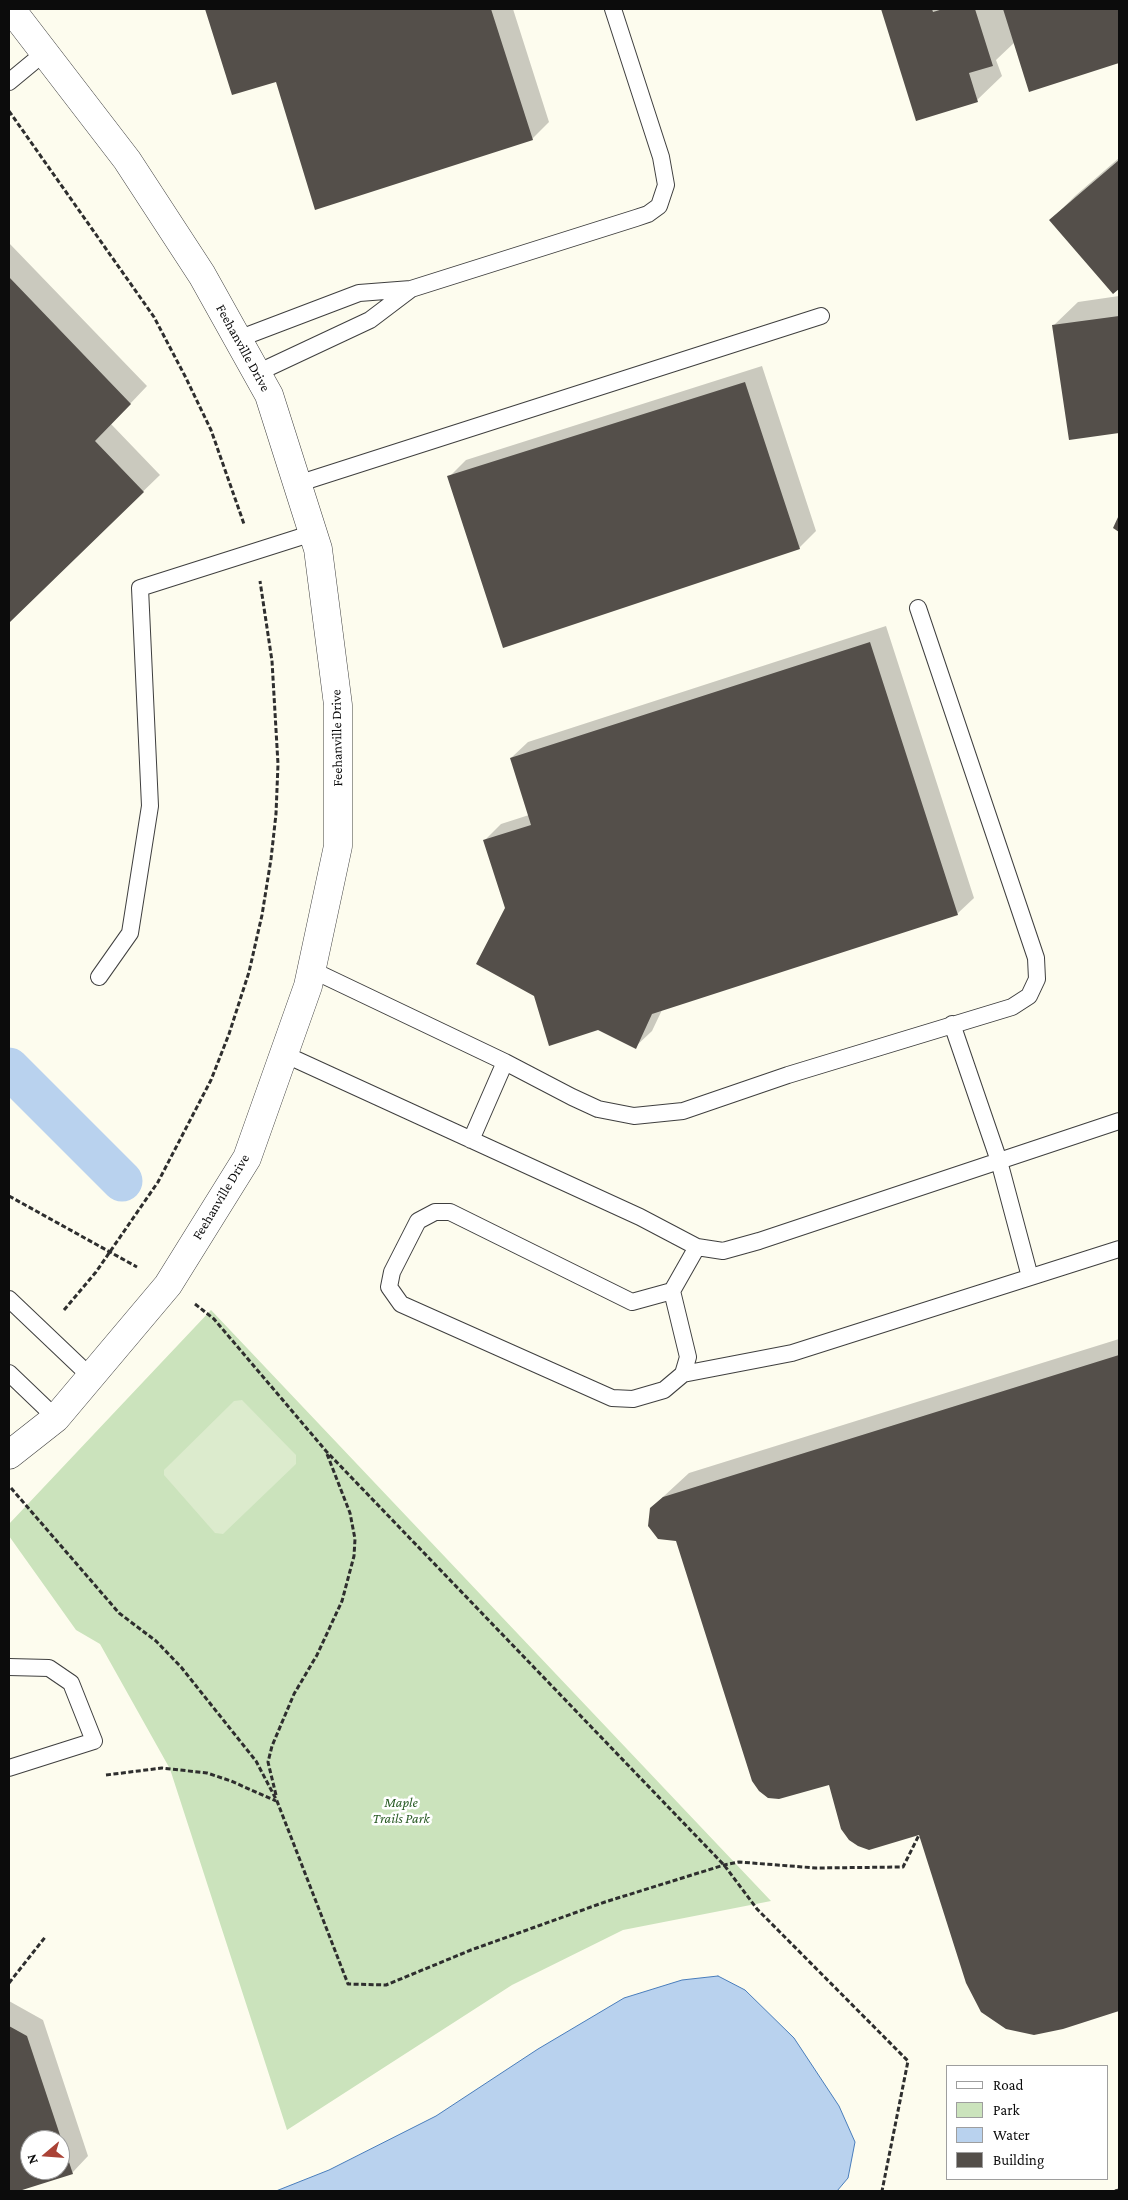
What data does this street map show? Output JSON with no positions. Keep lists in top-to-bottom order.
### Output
{
  "streets": {
    "street": ["Feehanville Drive"]
  },
  "parks": ["Maple Trails Park"],
  "legend": [
    "Road",
    "Park",
    "Water",
    "Building"
  ],
  "north": "left"
}
